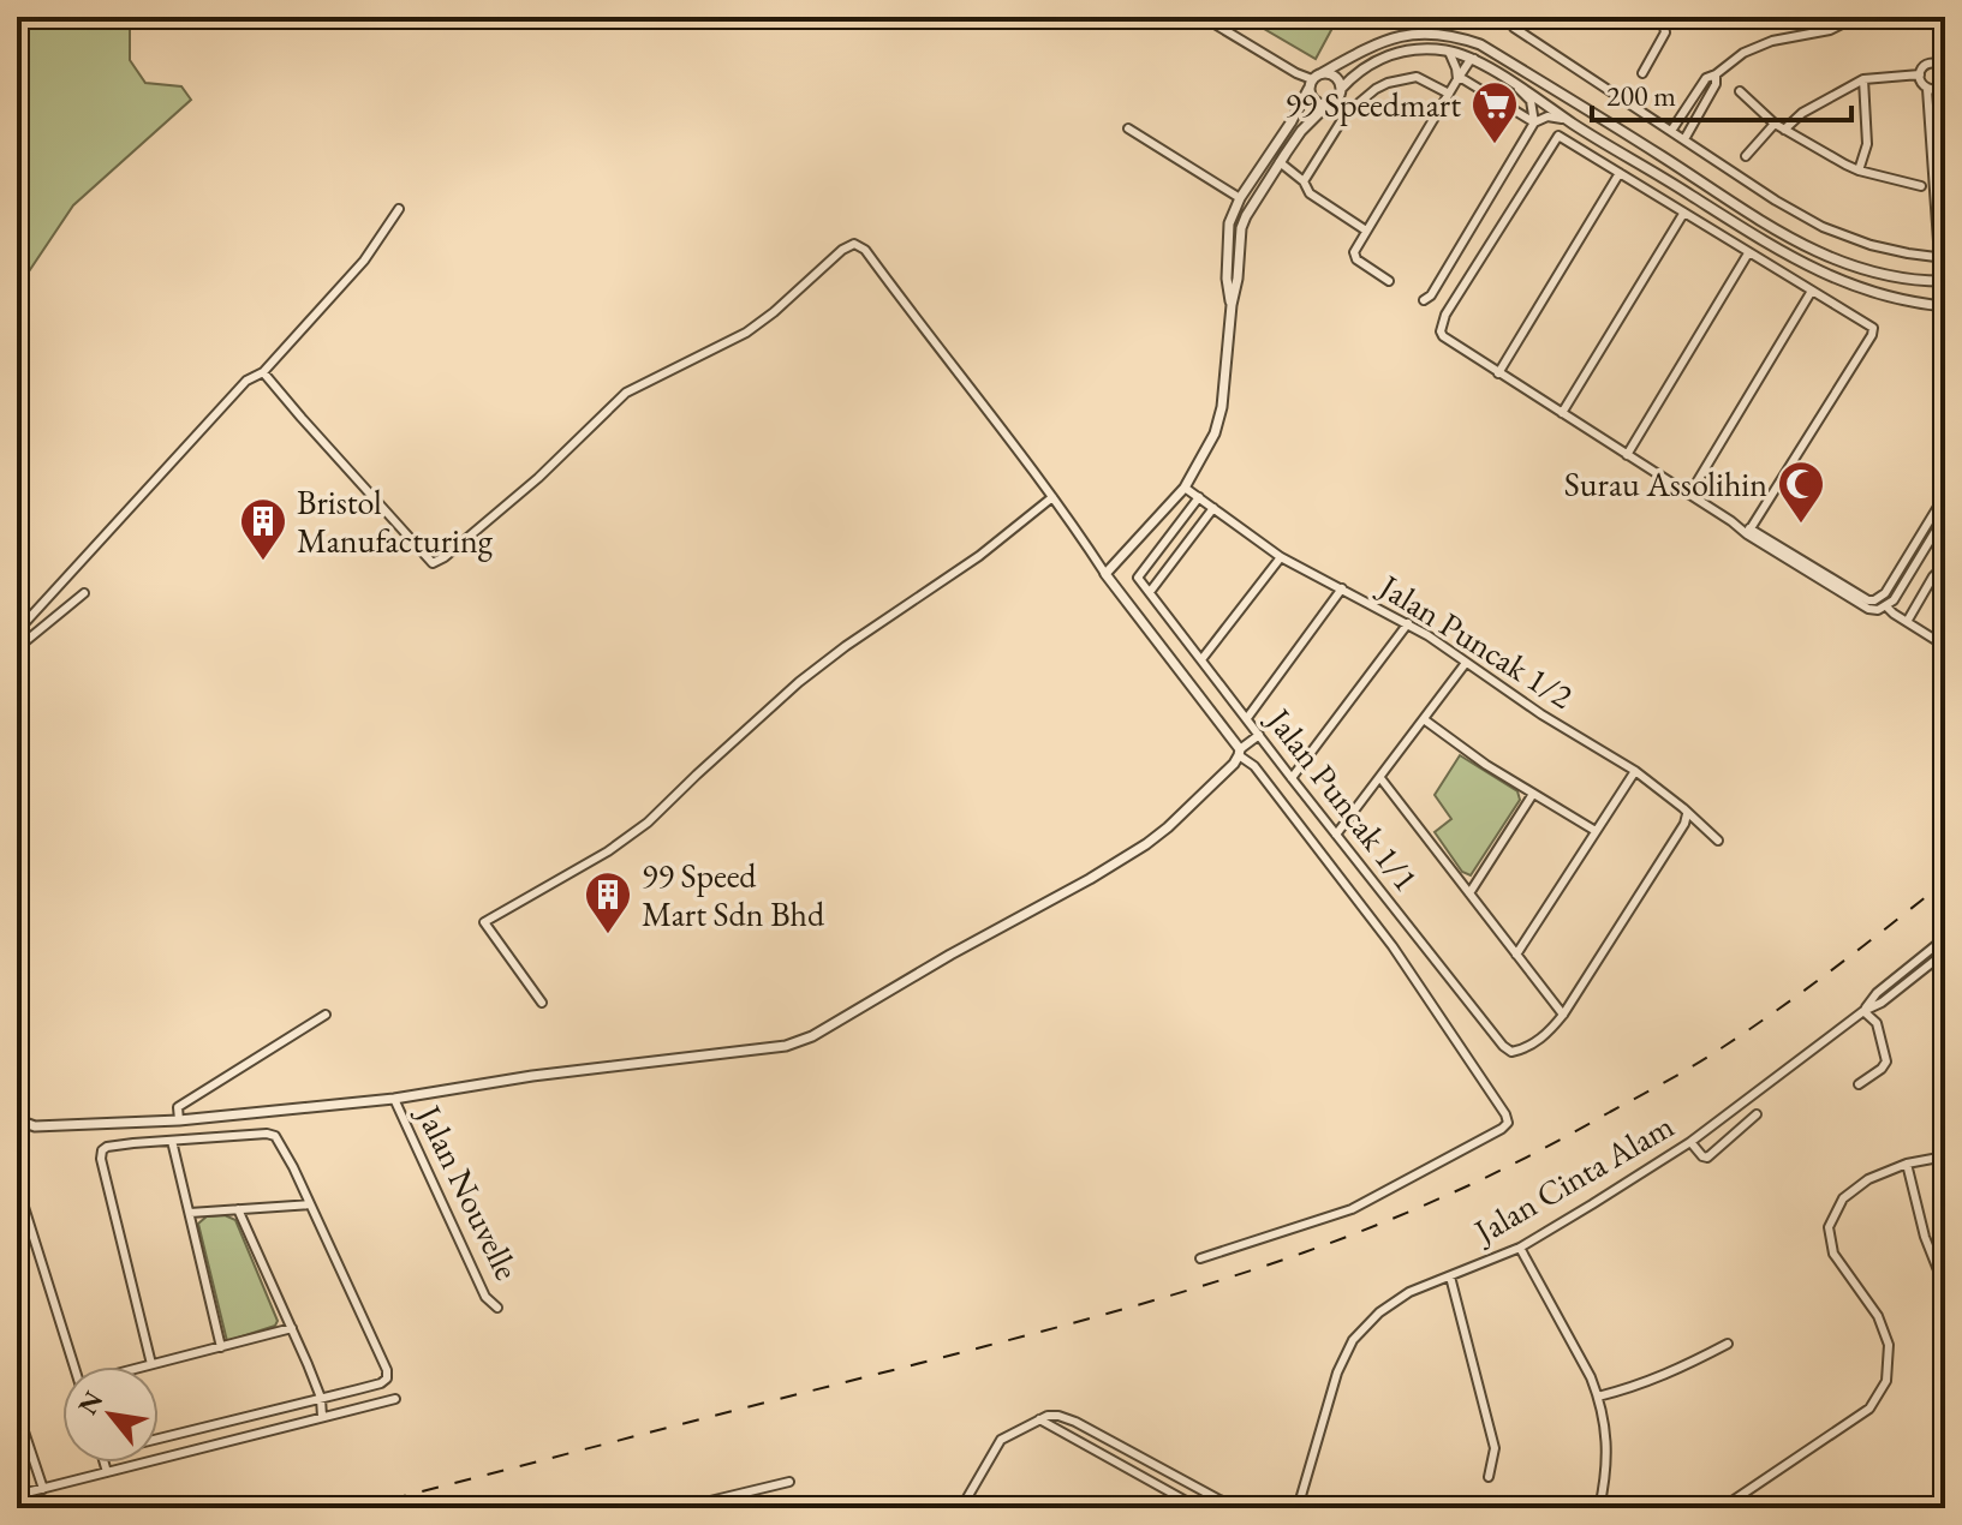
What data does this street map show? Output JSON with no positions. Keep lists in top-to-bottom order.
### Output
{
  "streets": {
    "street": [
      "Jalan Puncak 1/2",
      "Jalan Puncak 1/1",
      "Jalan Cinta Alam",
      "Jalan Nouvelle"
    ]
  },
  "crossings": [
    ["Jalan Puncak 1/2", "Jalan Puncak 1/1"]
  ],
  "places": {
    "supermarket": ["99 Speedmart"],
    "mosque": ["Surau Assolihin"],
    "building": ["Bristol Manufacturing", "99 Speed Mart Sdn Bhd"]
  },
  "scale_bar": "200 m",
  "north": "top left"
}
